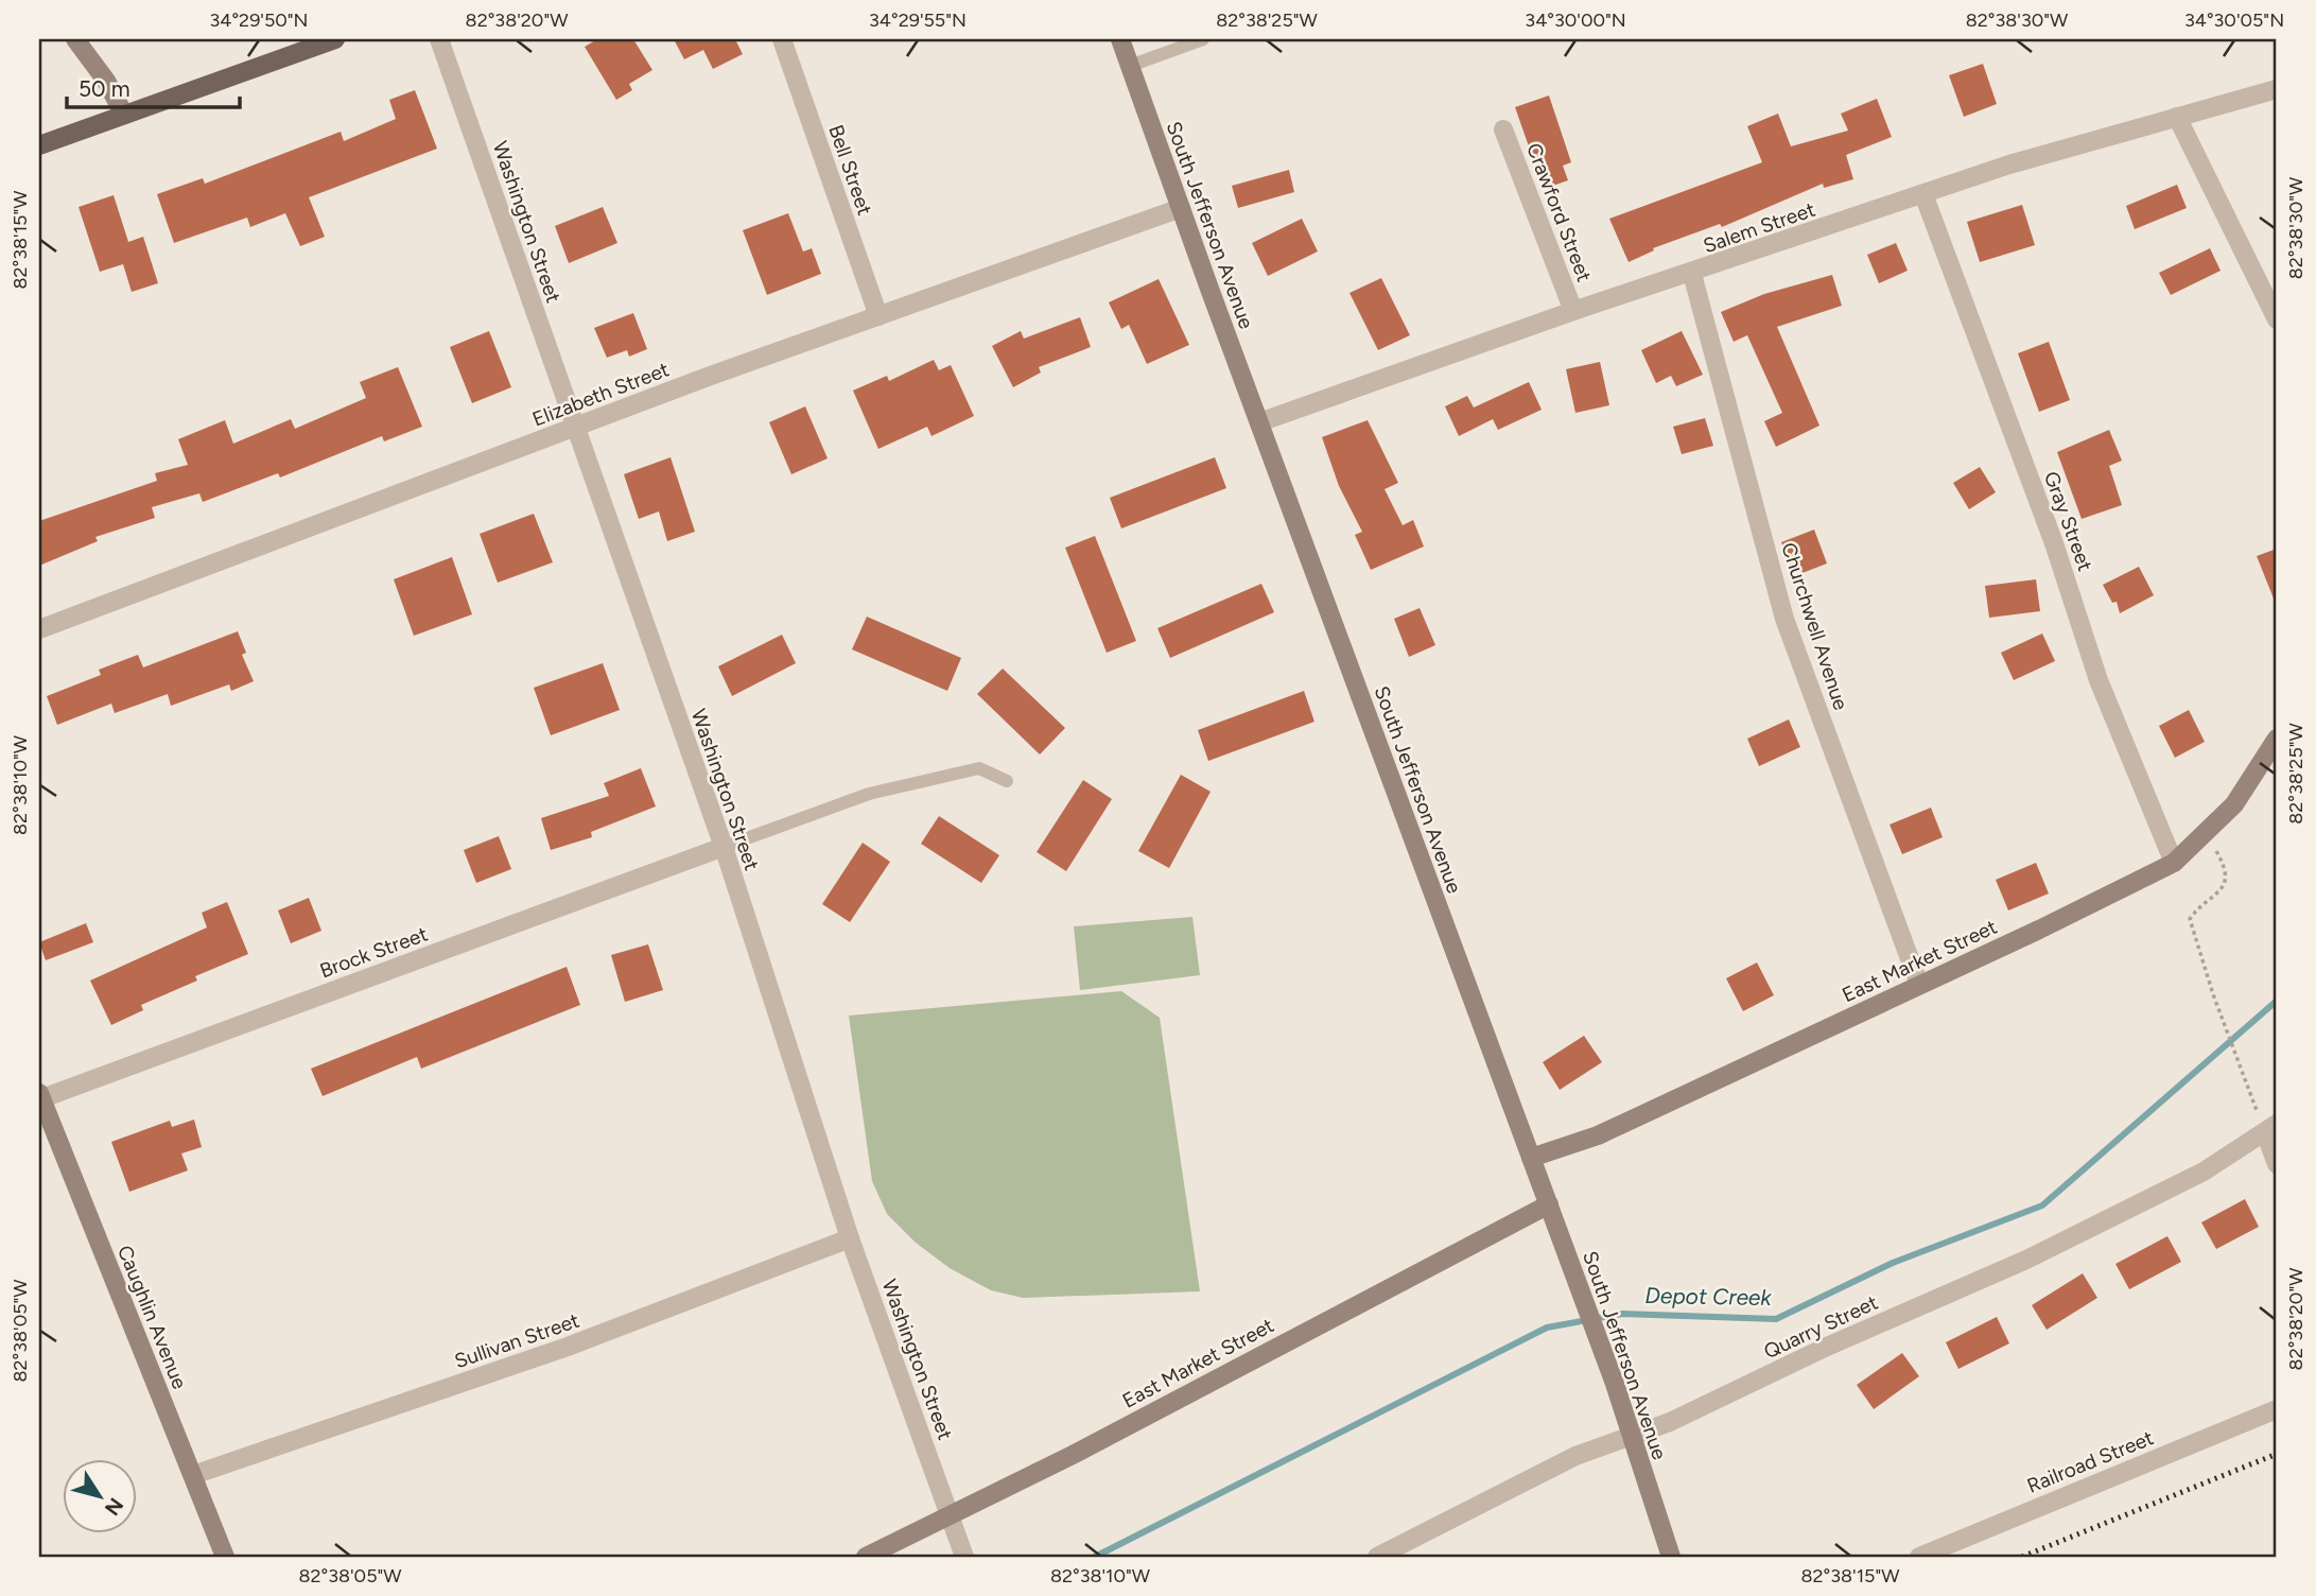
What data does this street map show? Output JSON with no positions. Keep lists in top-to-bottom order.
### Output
{
  "streets": {
    "street": [
      "Bell Street",
      "Crawford Street",
      "Washington Street",
      "South Jefferson Avenue",
      "Salem Street",
      "Elizabeth Street",
      "Gray Street",
      "Churchwell Avenue",
      "Brock Street",
      "East Market Street",
      "Caughlin Avenue",
      "Quarry Street",
      "Sullivan Street",
      "Railroad Street"
    ]
  },
  "crossings": [
    ["Bell Street", "Elizabeth Street"],
    ["Crawford Street", "Salem Street"],
    ["Washington Street", "Elizabeth Street"],
    ["Washington Street", "Brock Street"],
    ["Washington Street", "East Market Street"],
    ["Washington Street", "Sullivan Street"],
    ["South Jefferson Avenue", "Salem Street"],
    ["South Jefferson Avenue", "Elizabeth Street"],
    ["South Jefferson Avenue", "East Market Street"],
    ["South Jefferson Avenue", "Quarry Street"],
    ["Salem Street", "Gray Street"],
    ["Salem Street", "Churchwell Avenue"],
    ["Gray Street", "East Market Street"],
    ["Churchwell Avenue", "East Market Street"],
    ["Brock Street", "Caughlin Avenue"],
    ["Caughlin Avenue", "Sullivan Street"]
  ],
  "water": ["Depot Creek"],
  "scale_bar": "50 m",
  "north": "bottom right",
  "coordinates": [
    "34°29'50\"N",
    "82°38'20\"W",
    "34°29'55\"N",
    "82°38'25\"W",
    "34°30'00\"N",
    "82°38'30\"W",
    "34°30'05\"N",
    "82°38'15\"W",
    "82°38'10\"W",
    "82°38'05\"W"
  ]
}
